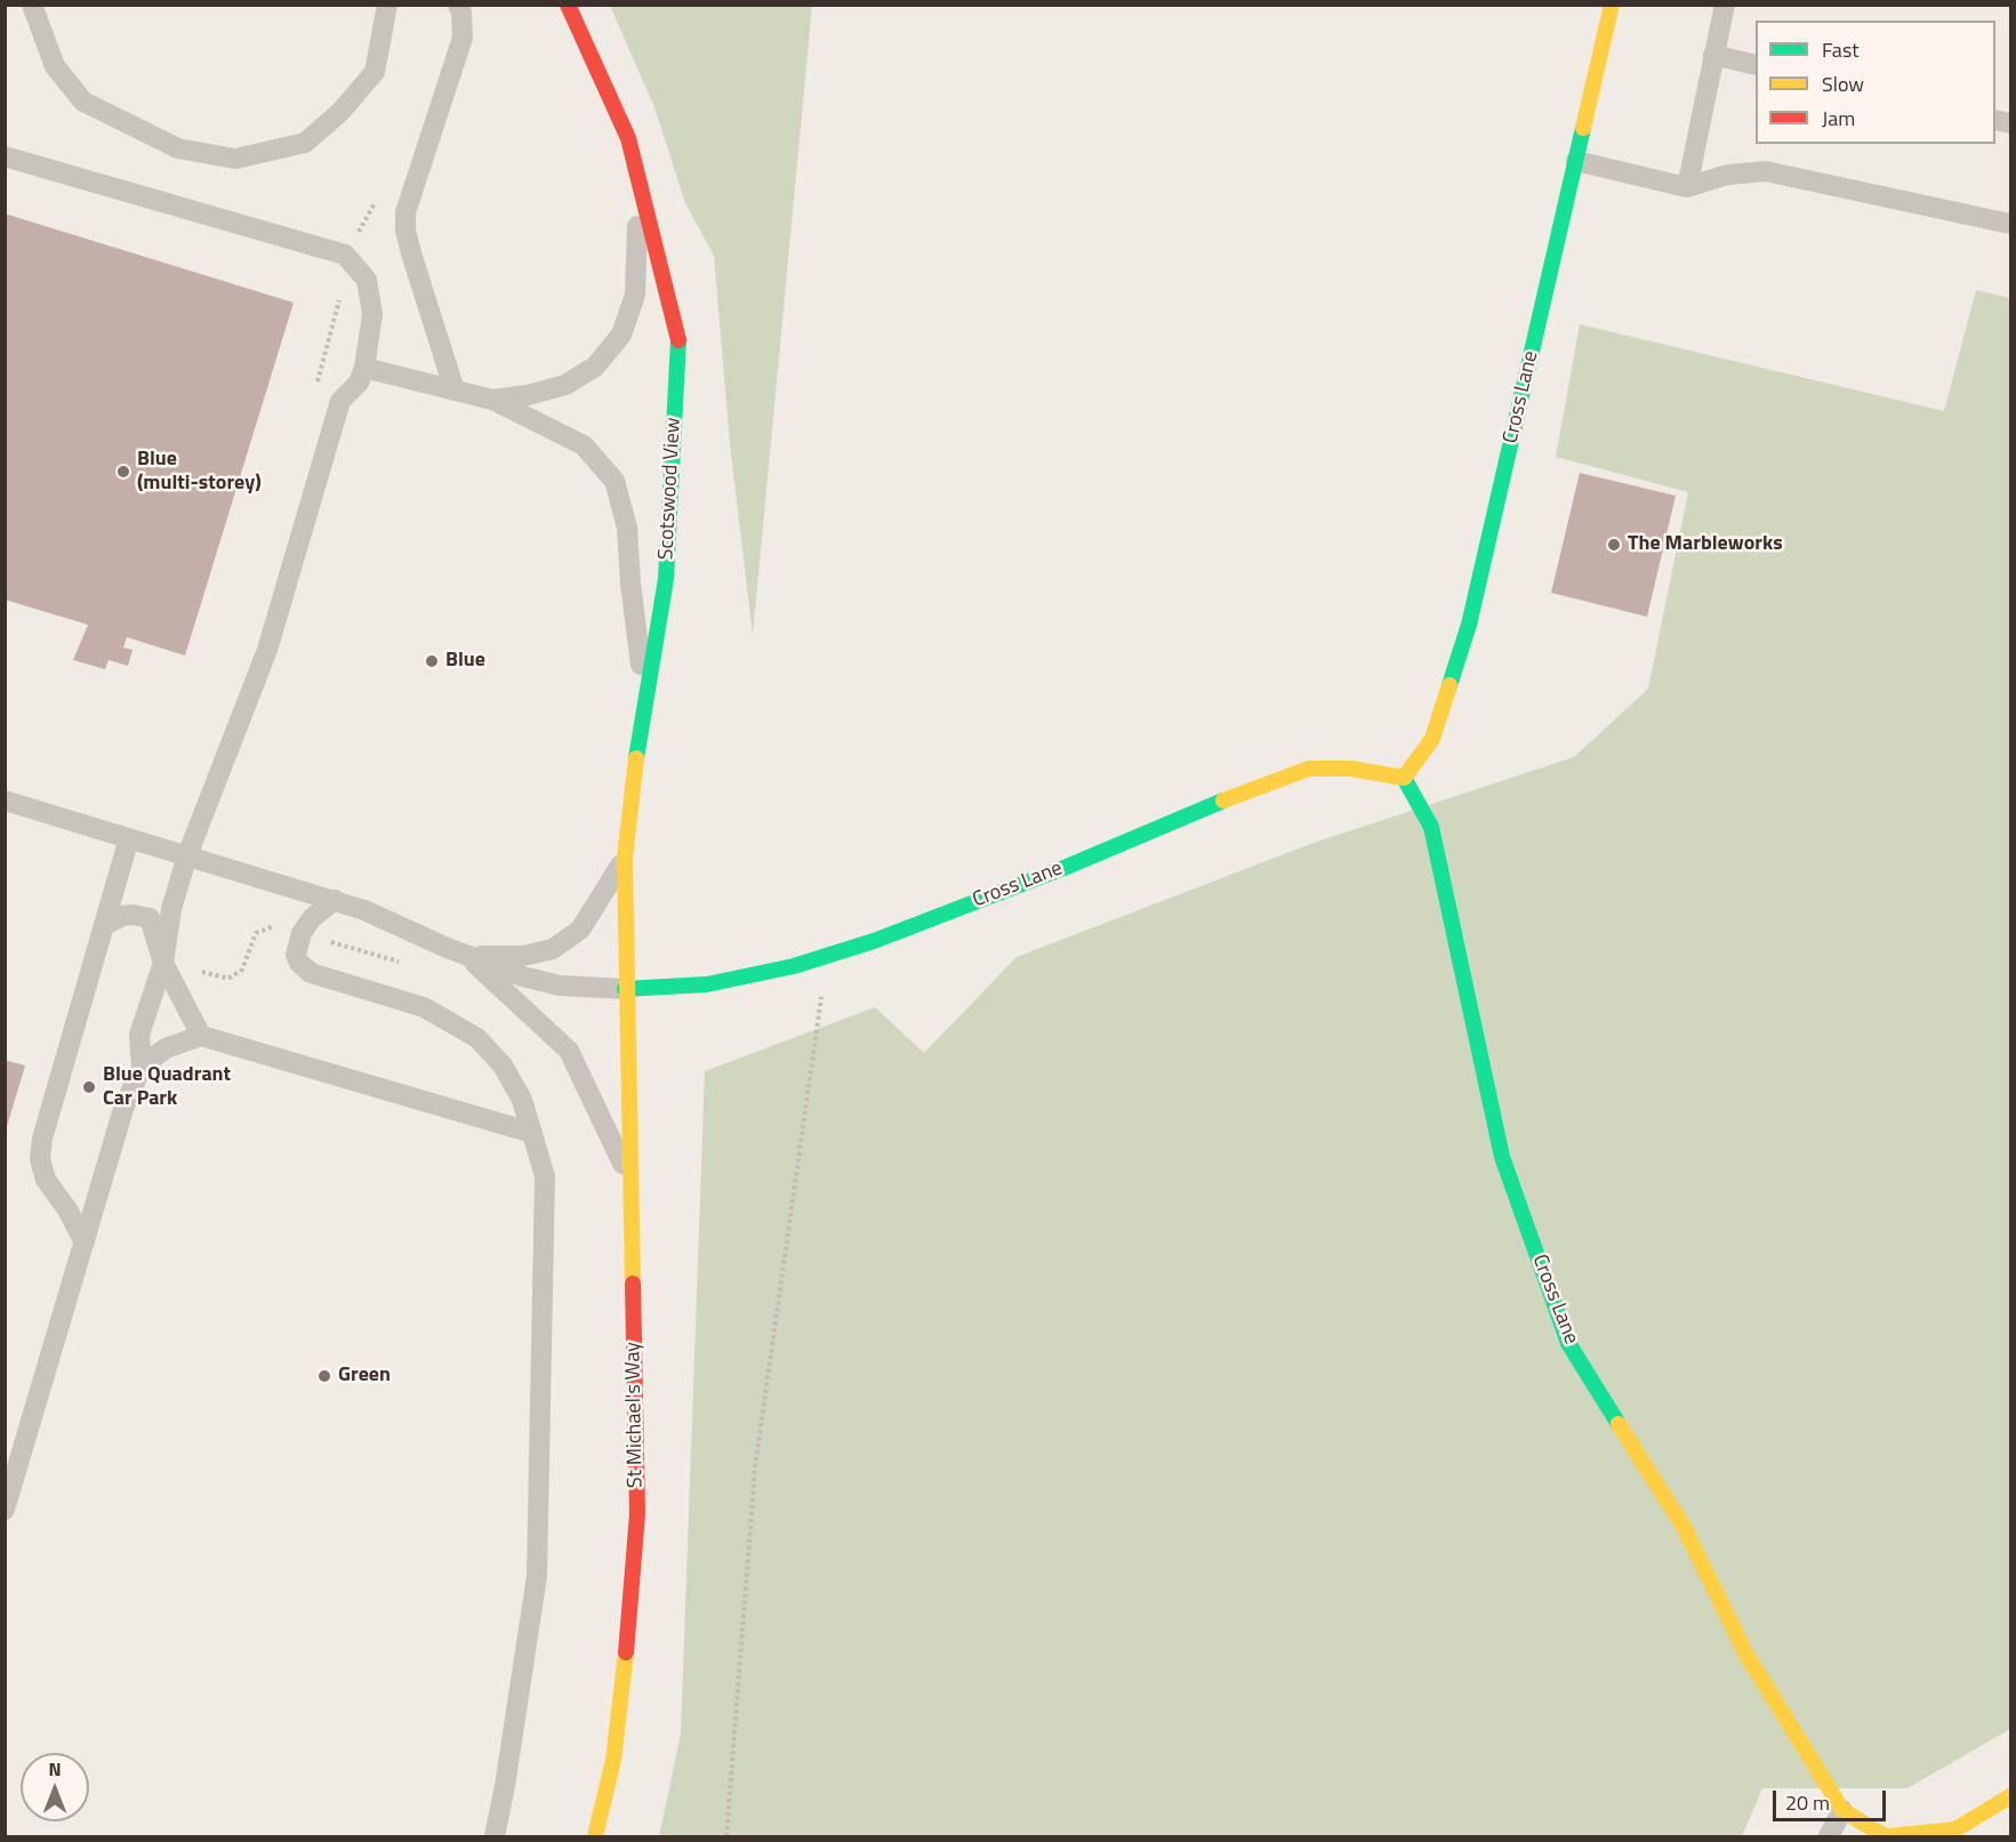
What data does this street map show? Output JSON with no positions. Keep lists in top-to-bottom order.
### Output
{
  "streets": {
    "street": ["Cross Lane", "Scotswood View", "St Michael's Way"]
  },
  "crossings": [
    ["Cross Lane", "Scotswood View"],
    ["Cross Lane", "St Michael's Way"],
    ["Scotswood View", "St Michael's Way"]
  ],
  "places": [
    "Blue (multi-storey)",
    "The Marbleworks",
    "Blue",
    "Blue Quadrant Car Park",
    "Green"
  ],
  "legend": ["Fast", "Slow", "Jam"],
  "scale_bar": "20 m",
  "north": "top"
}
